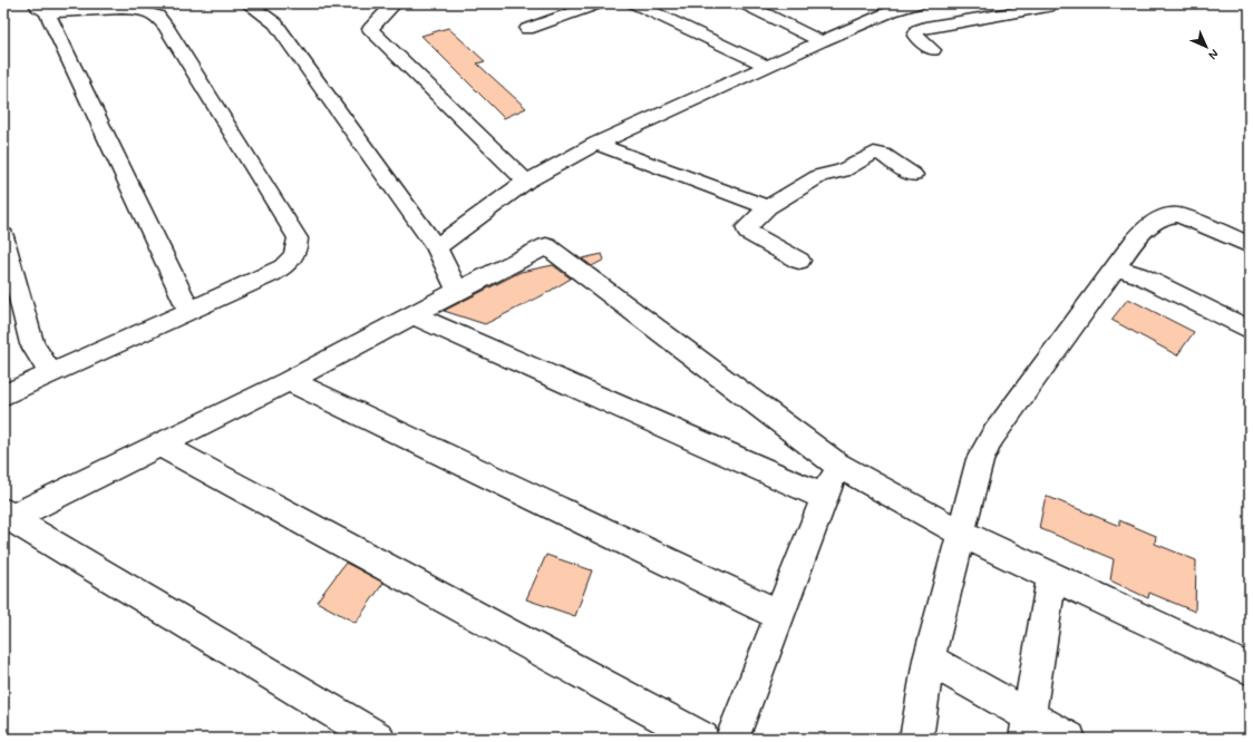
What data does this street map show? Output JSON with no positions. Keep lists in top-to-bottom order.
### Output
{
  "north": "bottom right"
}
